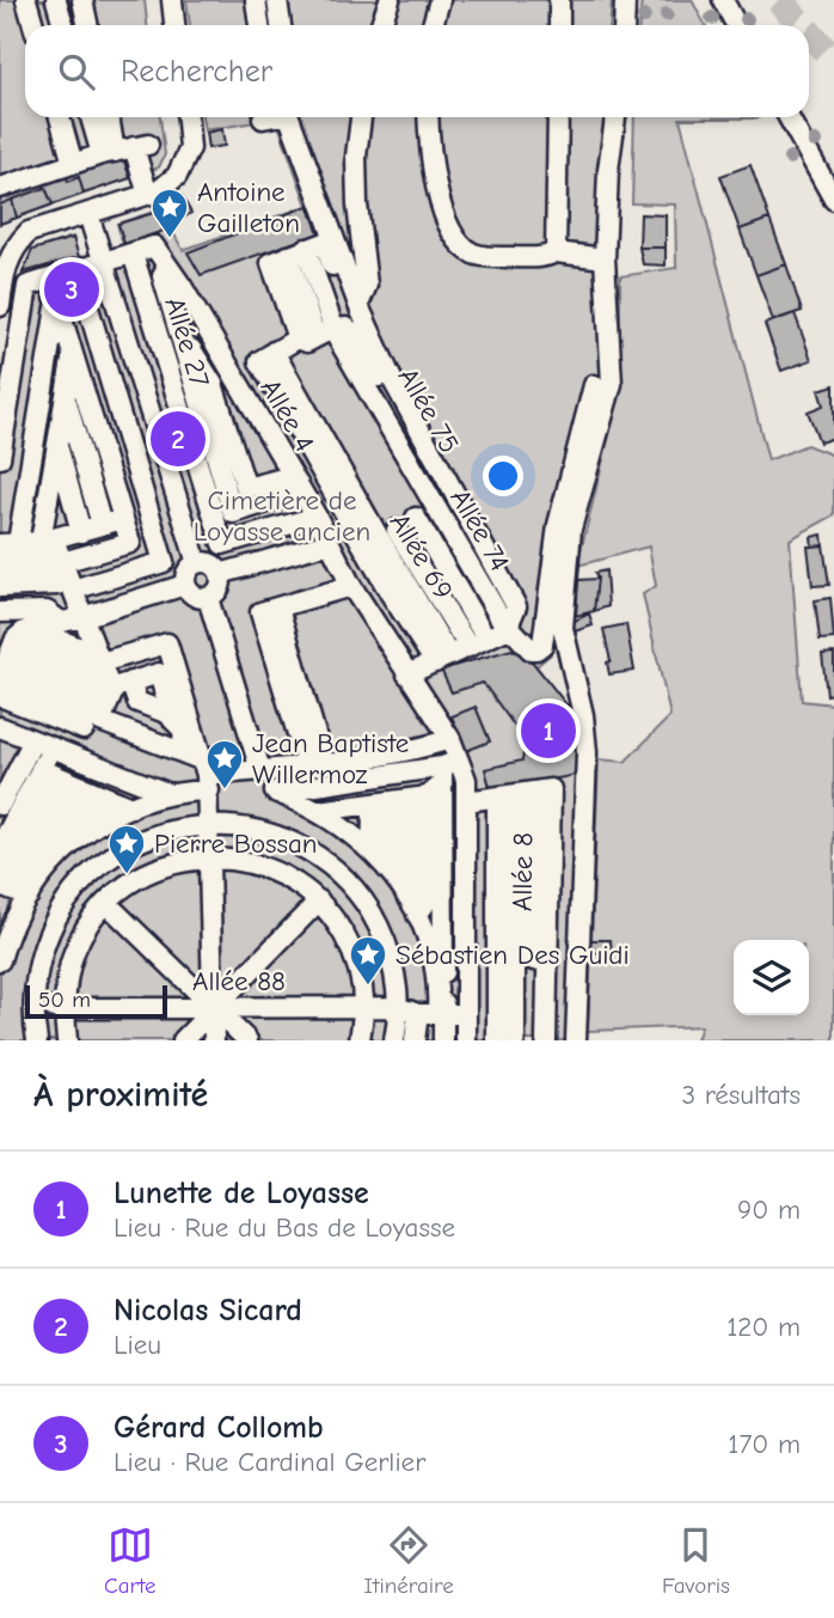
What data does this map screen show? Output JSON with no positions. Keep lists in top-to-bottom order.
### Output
{
  "streets": {
    "street": [
      "Allée 27",
      "Allée 75",
      "Allée 4",
      "Allée 8",
      "Allée 88"
    ]
  },
  "crossings": [
    ["Allée 27", "Allée 4"],
    ["Allée 8", "Allée 88"]
  ],
  "parks": ["Cimetière de Loyasse ancien"],
  "places": {
    "place": [
      "Antoine Gailleton",
      "Jean Baptiste Willermoz",
      "Pierre Bossan",
      "Sébastien Des Guidi"
    ]
  },
  "scale_bar": "50 m",
  "page": {
    "search": "Rechercher",
    "pins": ["3", "2", "1"],
    "scale": "50 m",
    "heading": ["À proximité", "3 résultats"],
    "list": [
      {
        "mark": "1",
        "name": "Lunette de Loyasse",
        "note": "Lieu · Rue du Bas de Loyasse",
        "value": "90 m"
      },
      {
        "mark": "2",
        "name": "Nicolas Sicard",
        "note": "Lieu",
        "value": "120 m"
      },
      {
        "mark": "3",
        "name": "Gérard Collomb",
        "note": "Lieu · Rue Cardinal Gerlier",
        "value": "170 m"
      }
    ],
    "nav": ["Carte", "Itinéraire", "Favoris"]
  }
}
